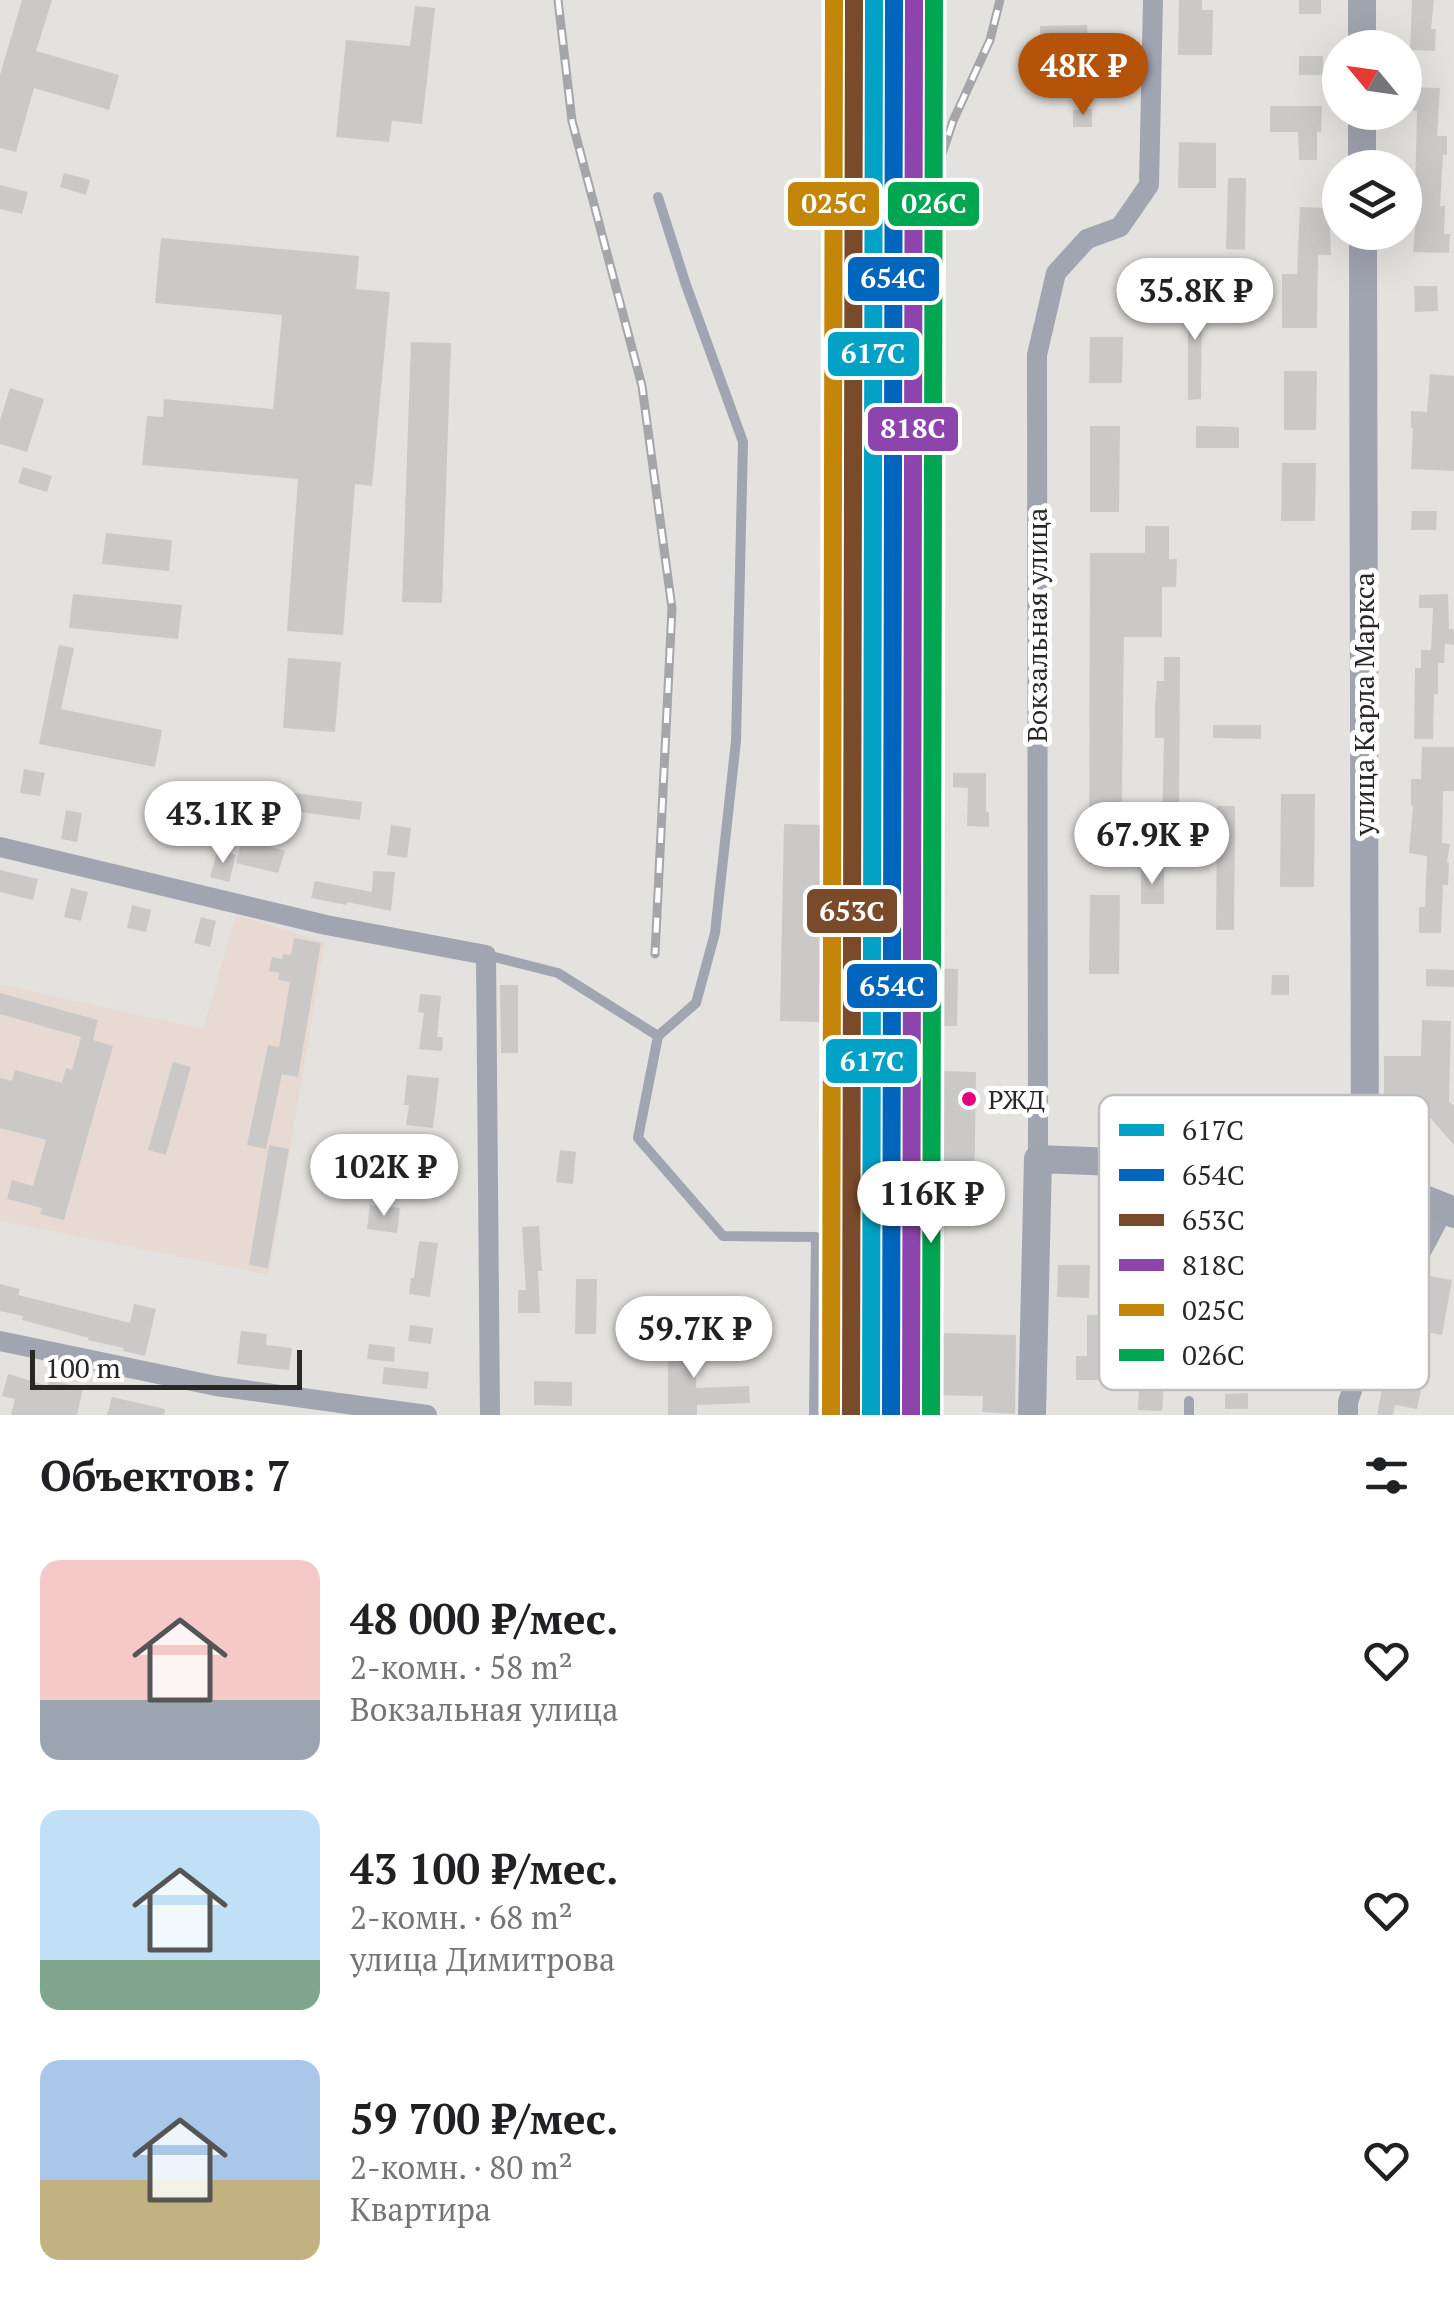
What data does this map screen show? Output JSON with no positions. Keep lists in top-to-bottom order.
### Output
{
  "streets": {
    "street": ["Вокзальная улица", "улица Карла Маркса"]
  },
  "places": ["РЖД"],
  "lines": [
    "transit line 617C",
    "transit line 654С",
    "transit line 653С",
    "transit line 818С",
    "transit line 025С",
    "transit line 026С"
  ],
  "legend": [
    "617C",
    "654С",
    "653С",
    "818С",
    "025С",
    "026С"
  ],
  "scale_bar": "100 m",
  "north": "top left",
  "page": {
    "price": [
      "48K ₽",
      "35.8K ₽",
      "43.1K ₽",
      "67.9K ₽",
      "102K ₽",
      "116K ₽",
      "59.7K ₽"
    ],
    "scale": "100 m",
    "heading": "Объектов: 7",
    "list": [
      {
        "name": "48 000 ₽/мес.",
        "note": "2-комн. · 58 m² · Вокзальная улица"
      },
      {
        "name": "43 100 ₽/мес.",
        "note": "2-комн. · 68 m² · улица Димитрова"
      },
      {
        "name": "59 700 ₽/мес.",
        "note": "2-комн. · 80 m² · Квартира"
      }
    ]
  }
}
